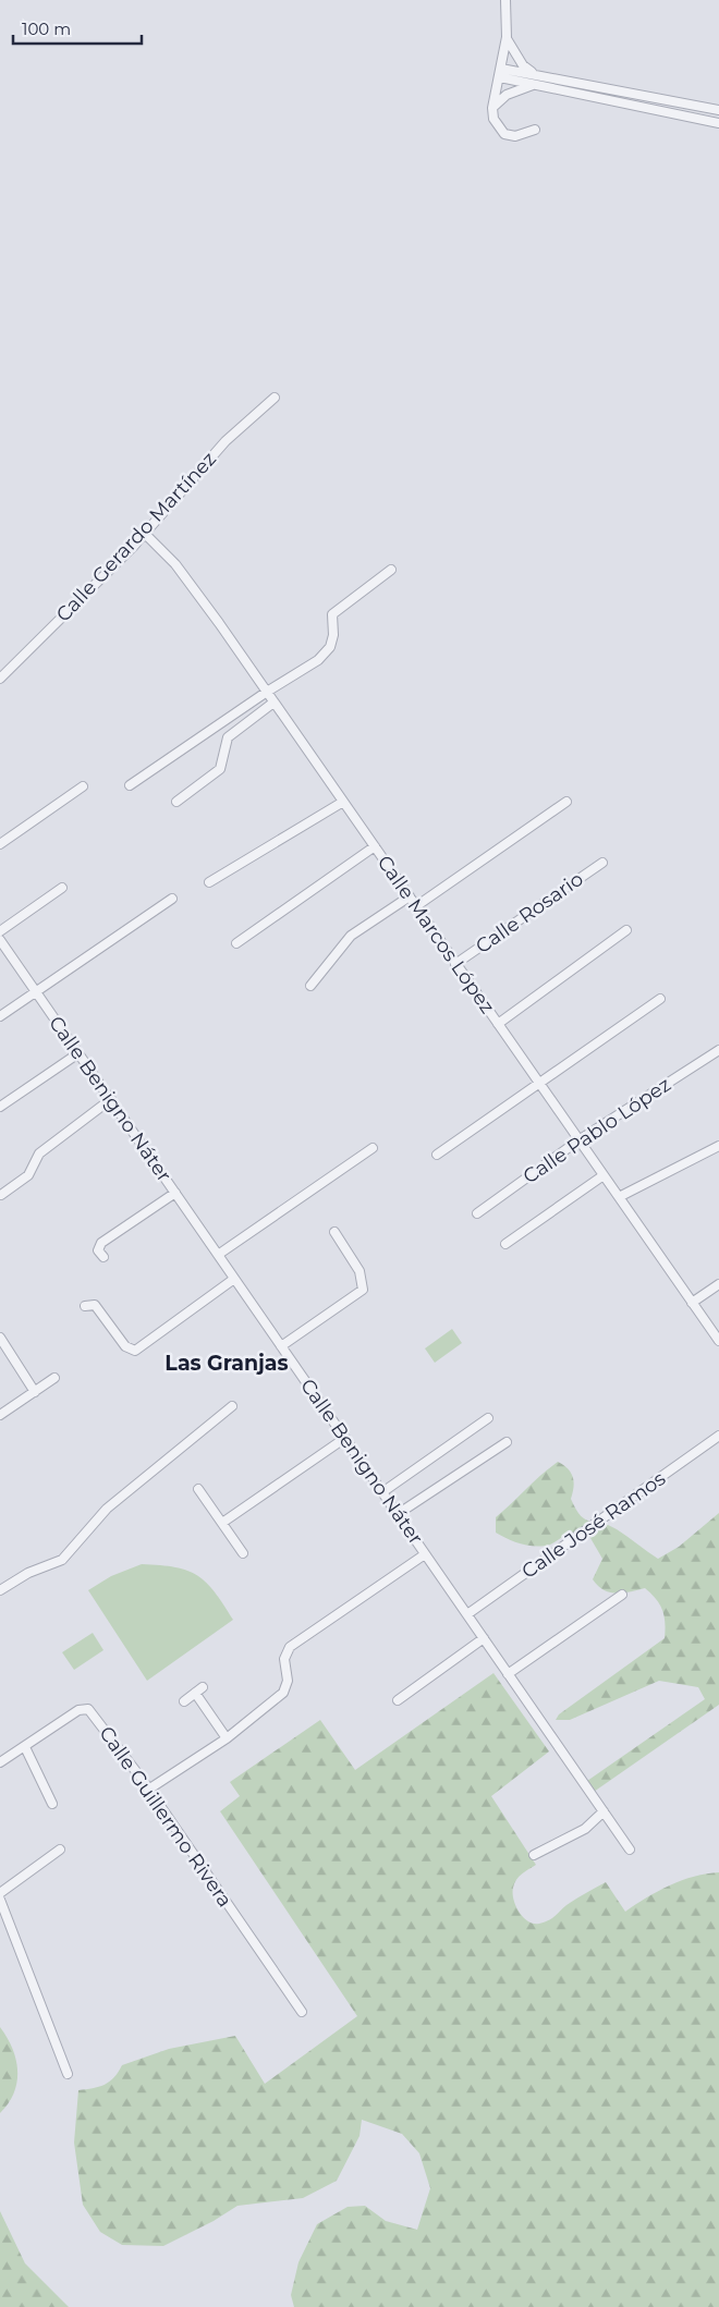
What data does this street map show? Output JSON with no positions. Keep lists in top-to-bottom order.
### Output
{
  "streets": {
    "street": [
      "Calle Gerardo Martínez",
      "Calle Rosario",
      "Calle Marcos López",
      "Calle Benigno Náter",
      "Calle Pablo López",
      "Calle José Ramos",
      "Calle Guillermo Rivera"
    ]
  },
  "crossings": [
    ["Calle Gerardo Martínez", "Calle Marcos López"],
    ["Calle Rosario", "Calle Marcos López"],
    ["Calle Marcos López", "Calle Pablo López"],
    ["Calle Benigno Náter", "Calle José Ramos"]
  ],
  "districts": ["Las Granjas"],
  "scale_bar": "100 m"
}
